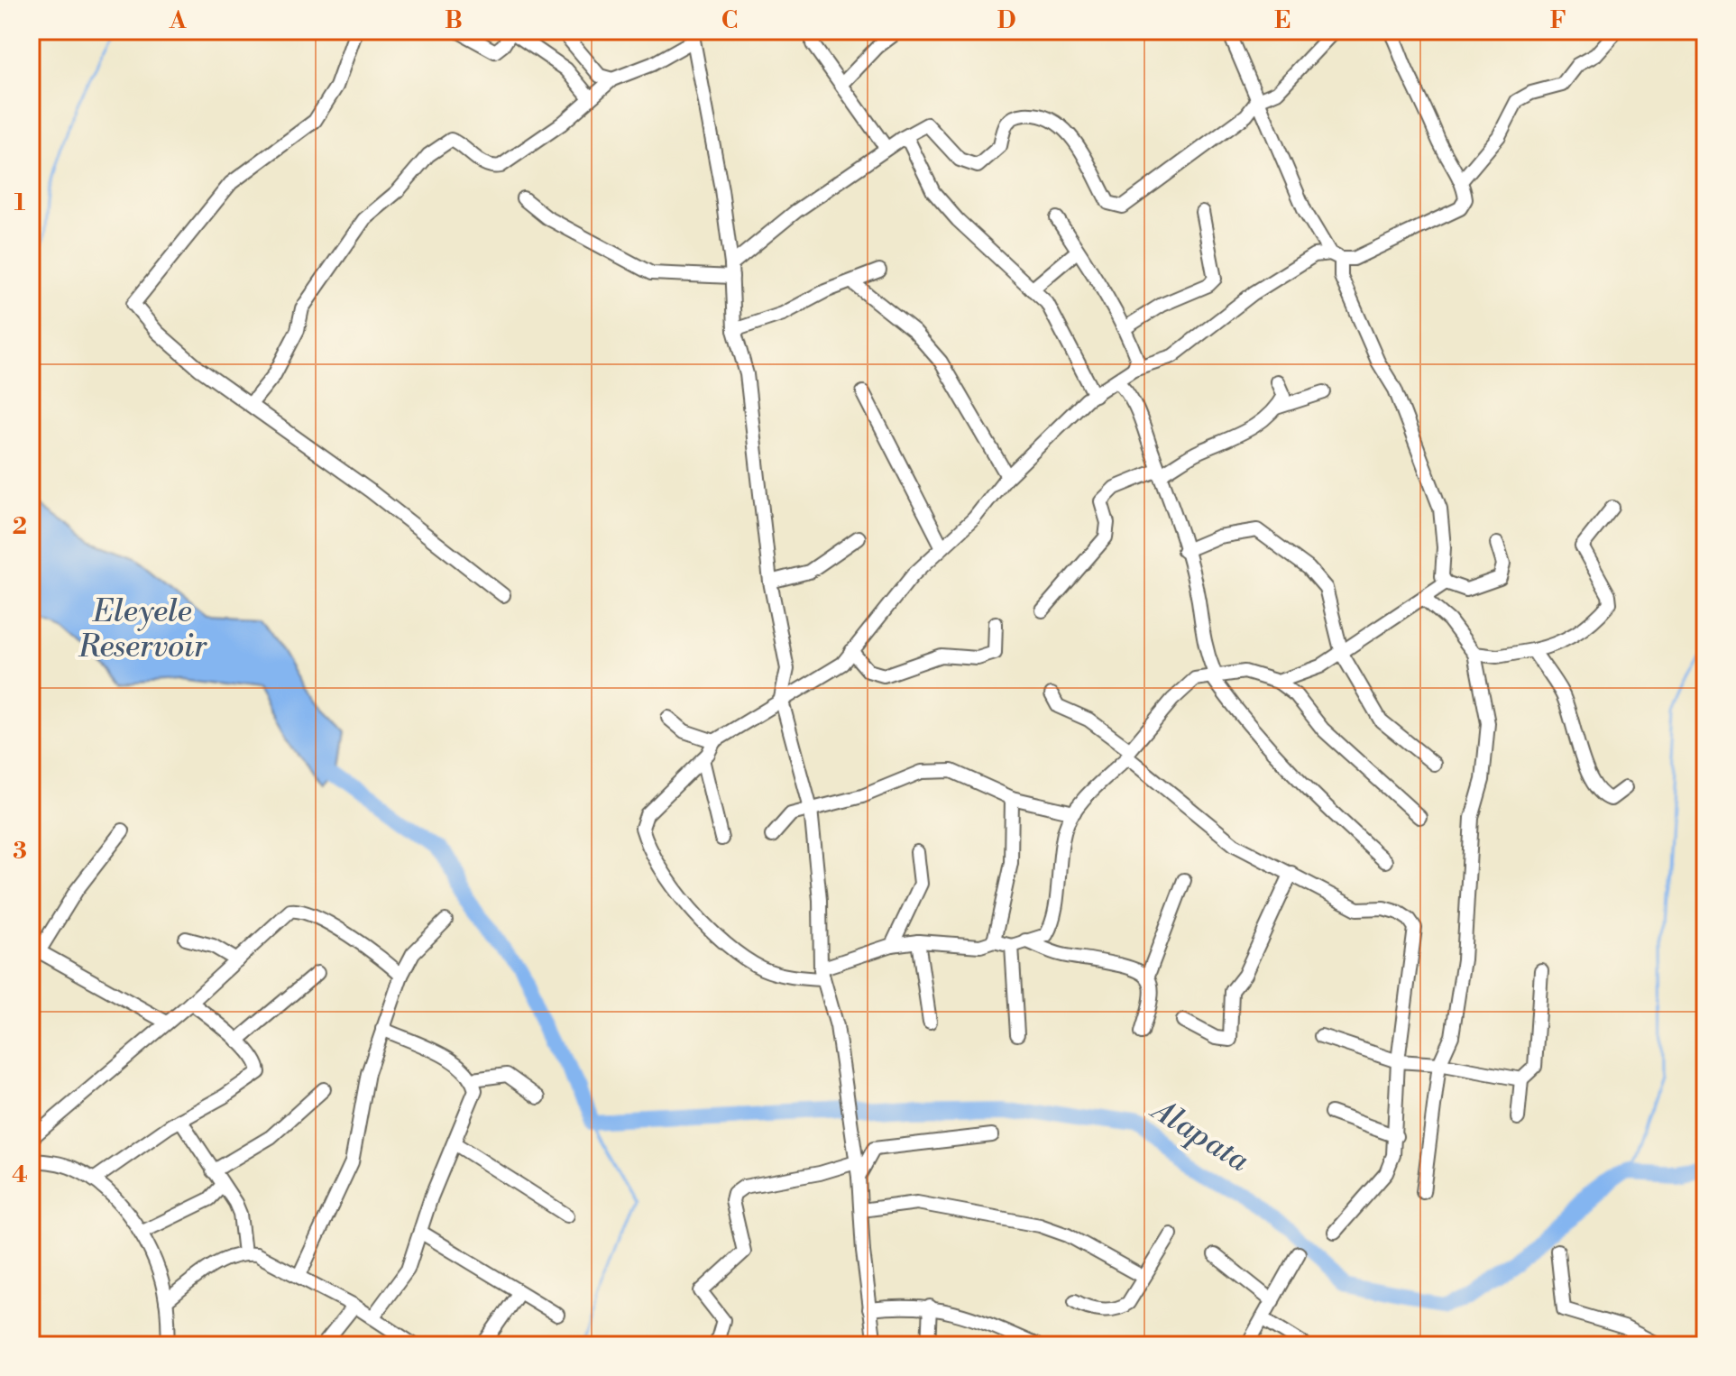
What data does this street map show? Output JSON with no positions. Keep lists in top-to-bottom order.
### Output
{
  "water": ["Eleyele Reservoir", "Alapata"],
  "grid": {
    "columns": [
      "A",
      "B",
      "C",
      "D",
      "E",
      "F"
    ],
    "rows": [
      "1",
      "2",
      "3",
      "4"
    ]
  }
}
